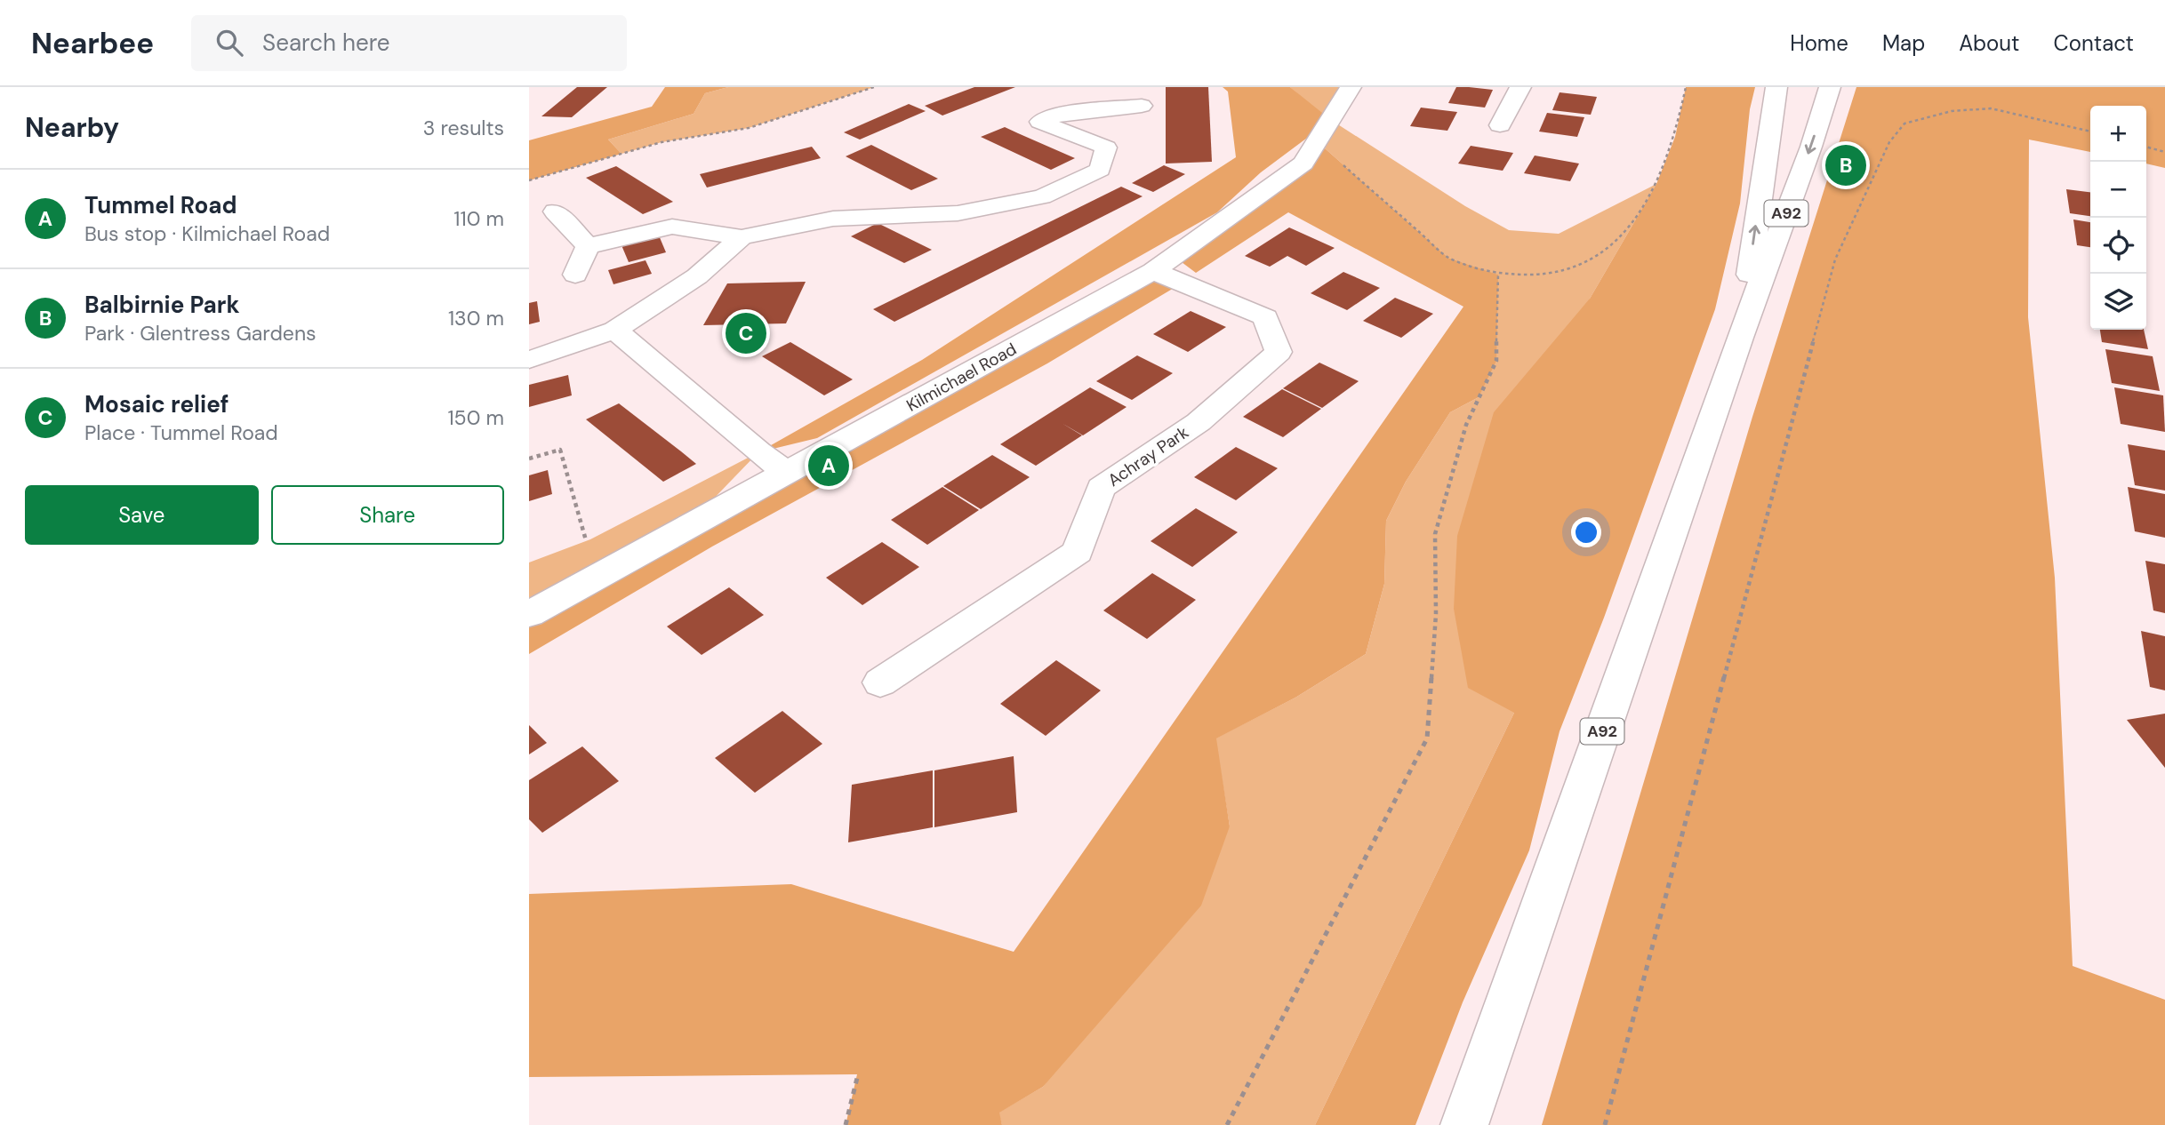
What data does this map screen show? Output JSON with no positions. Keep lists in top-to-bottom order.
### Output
{
  "streets": {
    "main road": ["A92", "Kilmichael Road", "Achray Park"]
  },
  "crossings": [
    ["Kilmichael Road", "Achray Park"]
  ],
  "page": {
    "header": "Nearbee",
    "search": "Search here",
    "nav": [
      "Home",
      "Map",
      "About",
      "Contact"
    ],
    "heading": ["Nearby", "3 results"],
    "map_buttons": ["+", "−"],
    "pins": ["B", "C", "A"],
    "list": [
      {
        "mark": "A",
        "name": "Tummel Road",
        "note": "Bus stop · Kilmichael Road",
        "value": "110 m"
      },
      {
        "mark": "B",
        "name": "Balbirnie Park",
        "note": "Park · Glentress Gardens",
        "value": "130 m"
      },
      {
        "mark": "C",
        "name": "Mosaic relief",
        "note": "Place · Tummel Road",
        "value": "150 m"
      }
    ],
    "buttons": ["Save", "Share"]
  }
}
